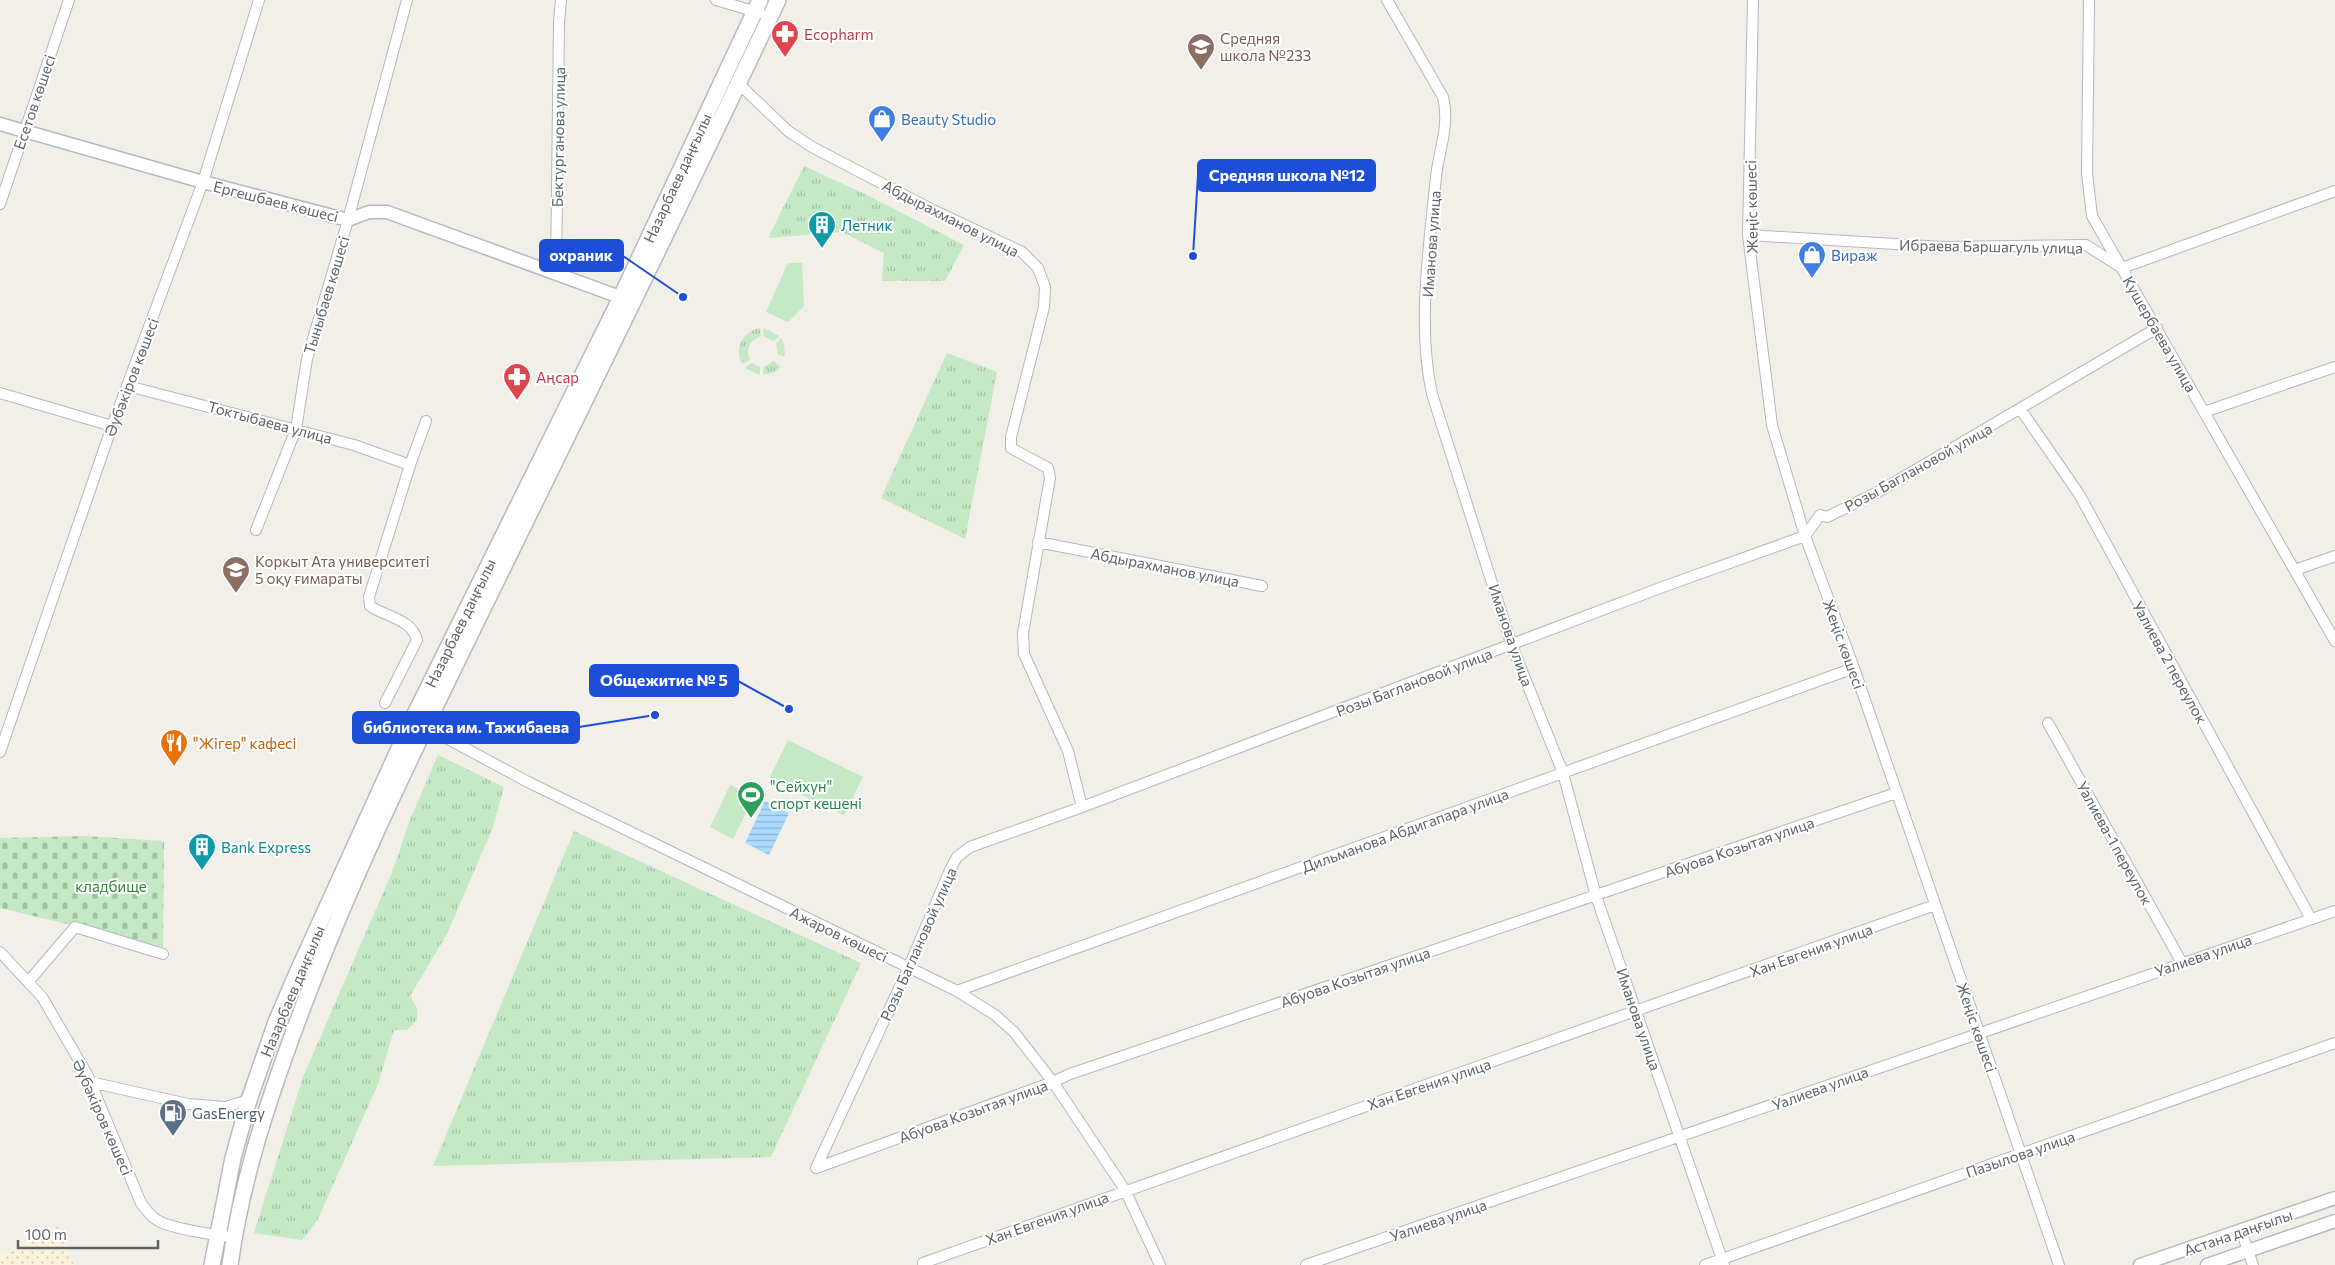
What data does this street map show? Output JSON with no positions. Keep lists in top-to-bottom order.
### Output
{
  "streets": {
    "main road": ["Назарбаев даңғылы"],
    "street": [
      "Есетов көшесі",
      "Бектурганова улица",
      "Ергешбаев көшесі",
      "Жеңіс көшесі",
      "Абдырахманов улица",
      "Иманова улица",
      "Ибраева Баршагуль улица",
      "Тыныбаев көшесі",
      "Кушербаева улица",
      "Әубәкіров көшесі",
      "Токтыбаева улица",
      "Розы Баглановой улица",
      "Уалиева 2 переулок",
      "Дильманова Абдигапара улица",
      "Уалиева-1 переулок",
      "Абуова Козытая улица",
      "Ажаров көшесі",
      "Хан Евгения улица",
      "Уалиева улица",
      "Пазылова улица",
      "Астана даңғылы"
    ]
  },
  "crossings": [
    ["Есетов көшесі", "Ергешбаев көшесі"],
    ["Бектурганова улица", "Ергешбаев көшесі"],
    ["Назарбаев даңғылы", "Ергешбаев көшесі"],
    ["Назарбаев даңғылы", "Абдырахманов улица"],
    ["Назарбаев даңғылы", "Әубәкіров көшесі"],
    ["Назарбаев даңғылы", "Ажаров көшесі"],
    ["Ергешбаев көшесі", "Тыныбаев көшесі"],
    ["Ергешбаев көшесі", "Әубәкіров көшесі"],
    ["Жеңіс көшесі", "Ибраева Баршагуль улица"],
    ["Жеңіс көшесі", "Розы Баглановой улица"],
    ["Жеңіс көшесі", "Дильманова Абдигапара улица"],
    ["Жеңіс көшесі", "Абуова Козытая улица"],
    ["Жеңіс көшесі", "Хан Евгения улица"],
    ["Жеңіс көшесі", "Уалиева улица"],
    ["Жеңіс көшесі", "Пазылова улица"],
    ["Абдырахманов улица", "Розы Баглановой улица"],
    ["Иманова улица", "Розы Баглановой улица"],
    ["Иманова улица", "Дильманова Абдигапара улица"],
    ["Иманова улица", "Абуова Козытая улица"],
    ["Иманова улица", "Хан Евгения улица"],
    ["Иманова улица", "Уалиева улица"],
    ["Иманова улица", "Пазылова улица"],
    ["Ибраева Баршагуль улица", "Кушербаева улица"],
    ["Тыныбаев көшесі", "Токтыбаева улица"],
    ["Кушербаева улица", "Розы Баглановой улица"],
    ["Әубәкіров көшесі", "Токтыбаева улица"],
    ["Розы Баглановой улица", "Уалиева 2 переулок"],
    ["Розы Баглановой улица", "Абуова Козытая улица"],
    ["Розы Баглановой улица", "Ажаров көшесі"],
    ["Уалиева 2 переулок", "Уалиева улица"],
    ["Дильманова Абдигапара улица", "Ажаров көшесі"],
    ["Уалиева-1 переулок", "Уалиева улица"],
    ["Абуова Козытая улица", "Ажаров көшесі"],
    ["Ажаров көшесі", "Хан Евгения улица"]
  ],
  "parks": ["кладбище"],
  "places": {
    "pharmacy": ["Ecopharm", "Аңсар"],
    "school or university": ["Средняя школа №233", "Коркыт Ата университеті 5 оқу ғимараты"],
    "shop": ["Beauty Studio", "Вираж"],
    "building": ["Летник", "Bank Express"],
    "other": [
      "Средняя школа №12",
      "охраник",
      "Общежитие № 5",
      "библиотека им. Тажибаева"
    ],
    "restaurant": ["\"Жігер\" кафесі"],
    "sports": ["\"Сейхун\" спорт кешені"],
    "fuel station": ["GasEnergy"]
  },
  "scale_bar": "100 m"
}
